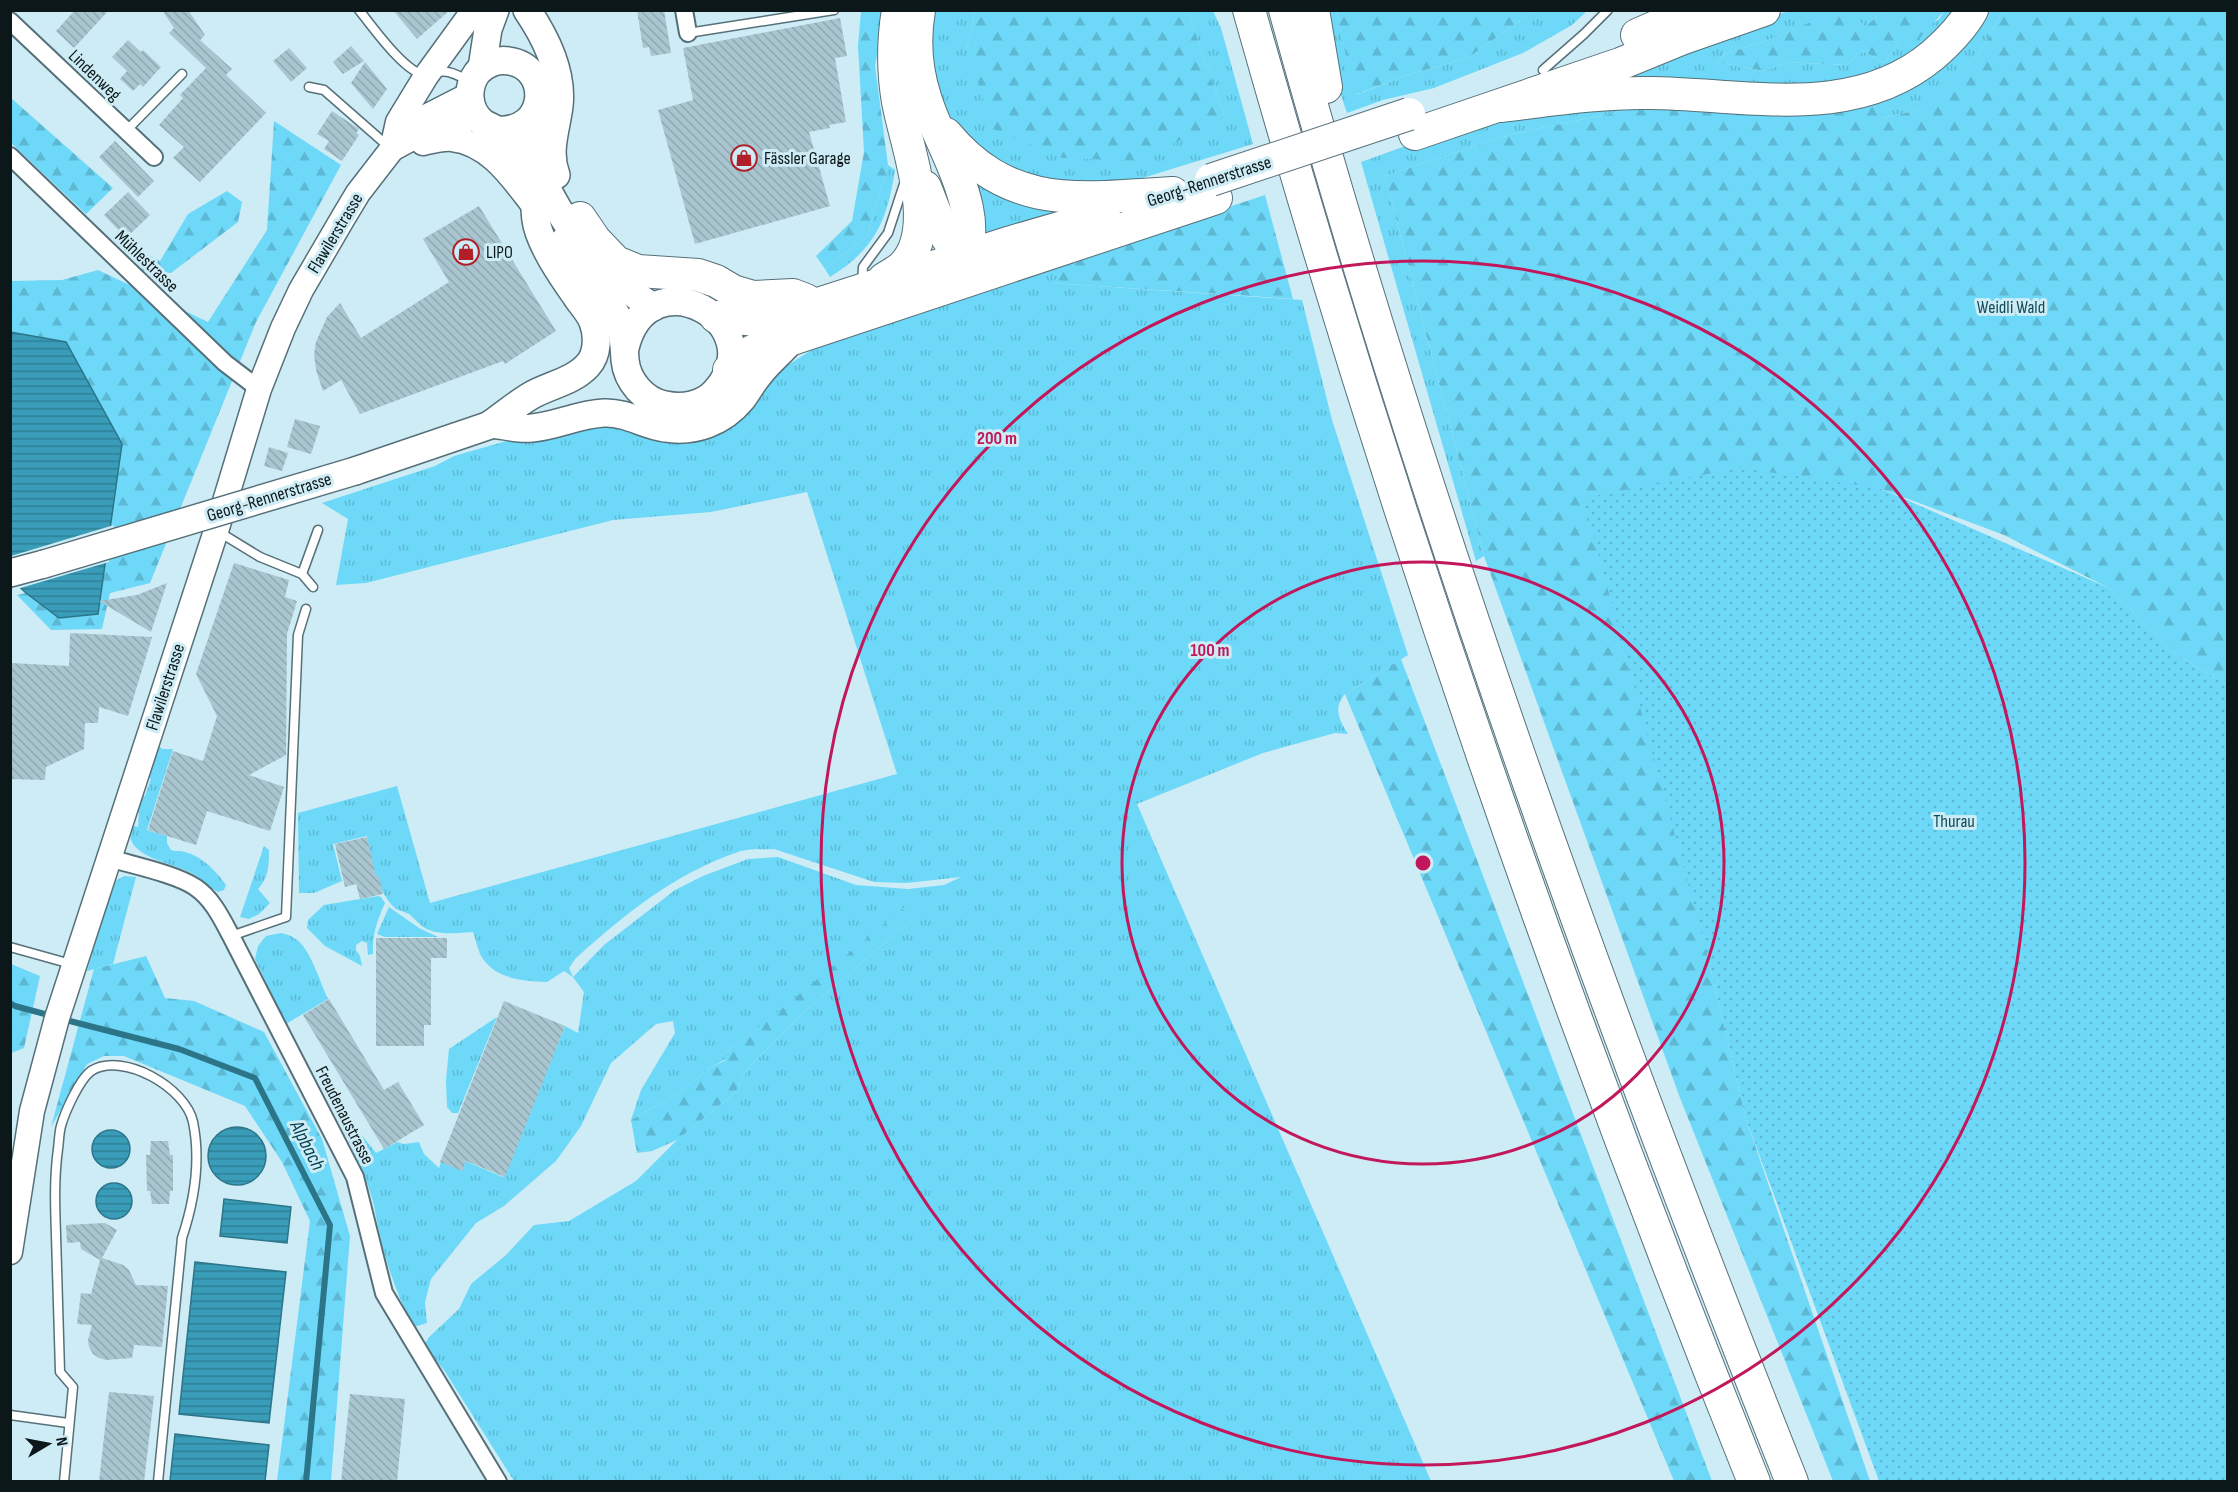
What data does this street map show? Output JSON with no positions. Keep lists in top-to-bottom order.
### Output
{
  "streets": {
    "highway": ["Georg-Rennerstrasse"],
    "main road": ["Flawilerstrasse"],
    "street": ["Lindenweg", "Mühlestrasse", "Freudenaustrasse"]
  },
  "crossings": [
    ["Flawilerstrasse", "Mühlestrasse"],
    ["Flawilerstrasse", "Freudenaustrasse"]
  ],
  "water": ["Alpbach"],
  "parks": ["Weidli Wald", "Thurau"],
  "places": {
    "shop": ["Fässler Garage", "LIPO"]
  },
  "north": "right",
  "rings": ["200 m", "100 m"]
}
